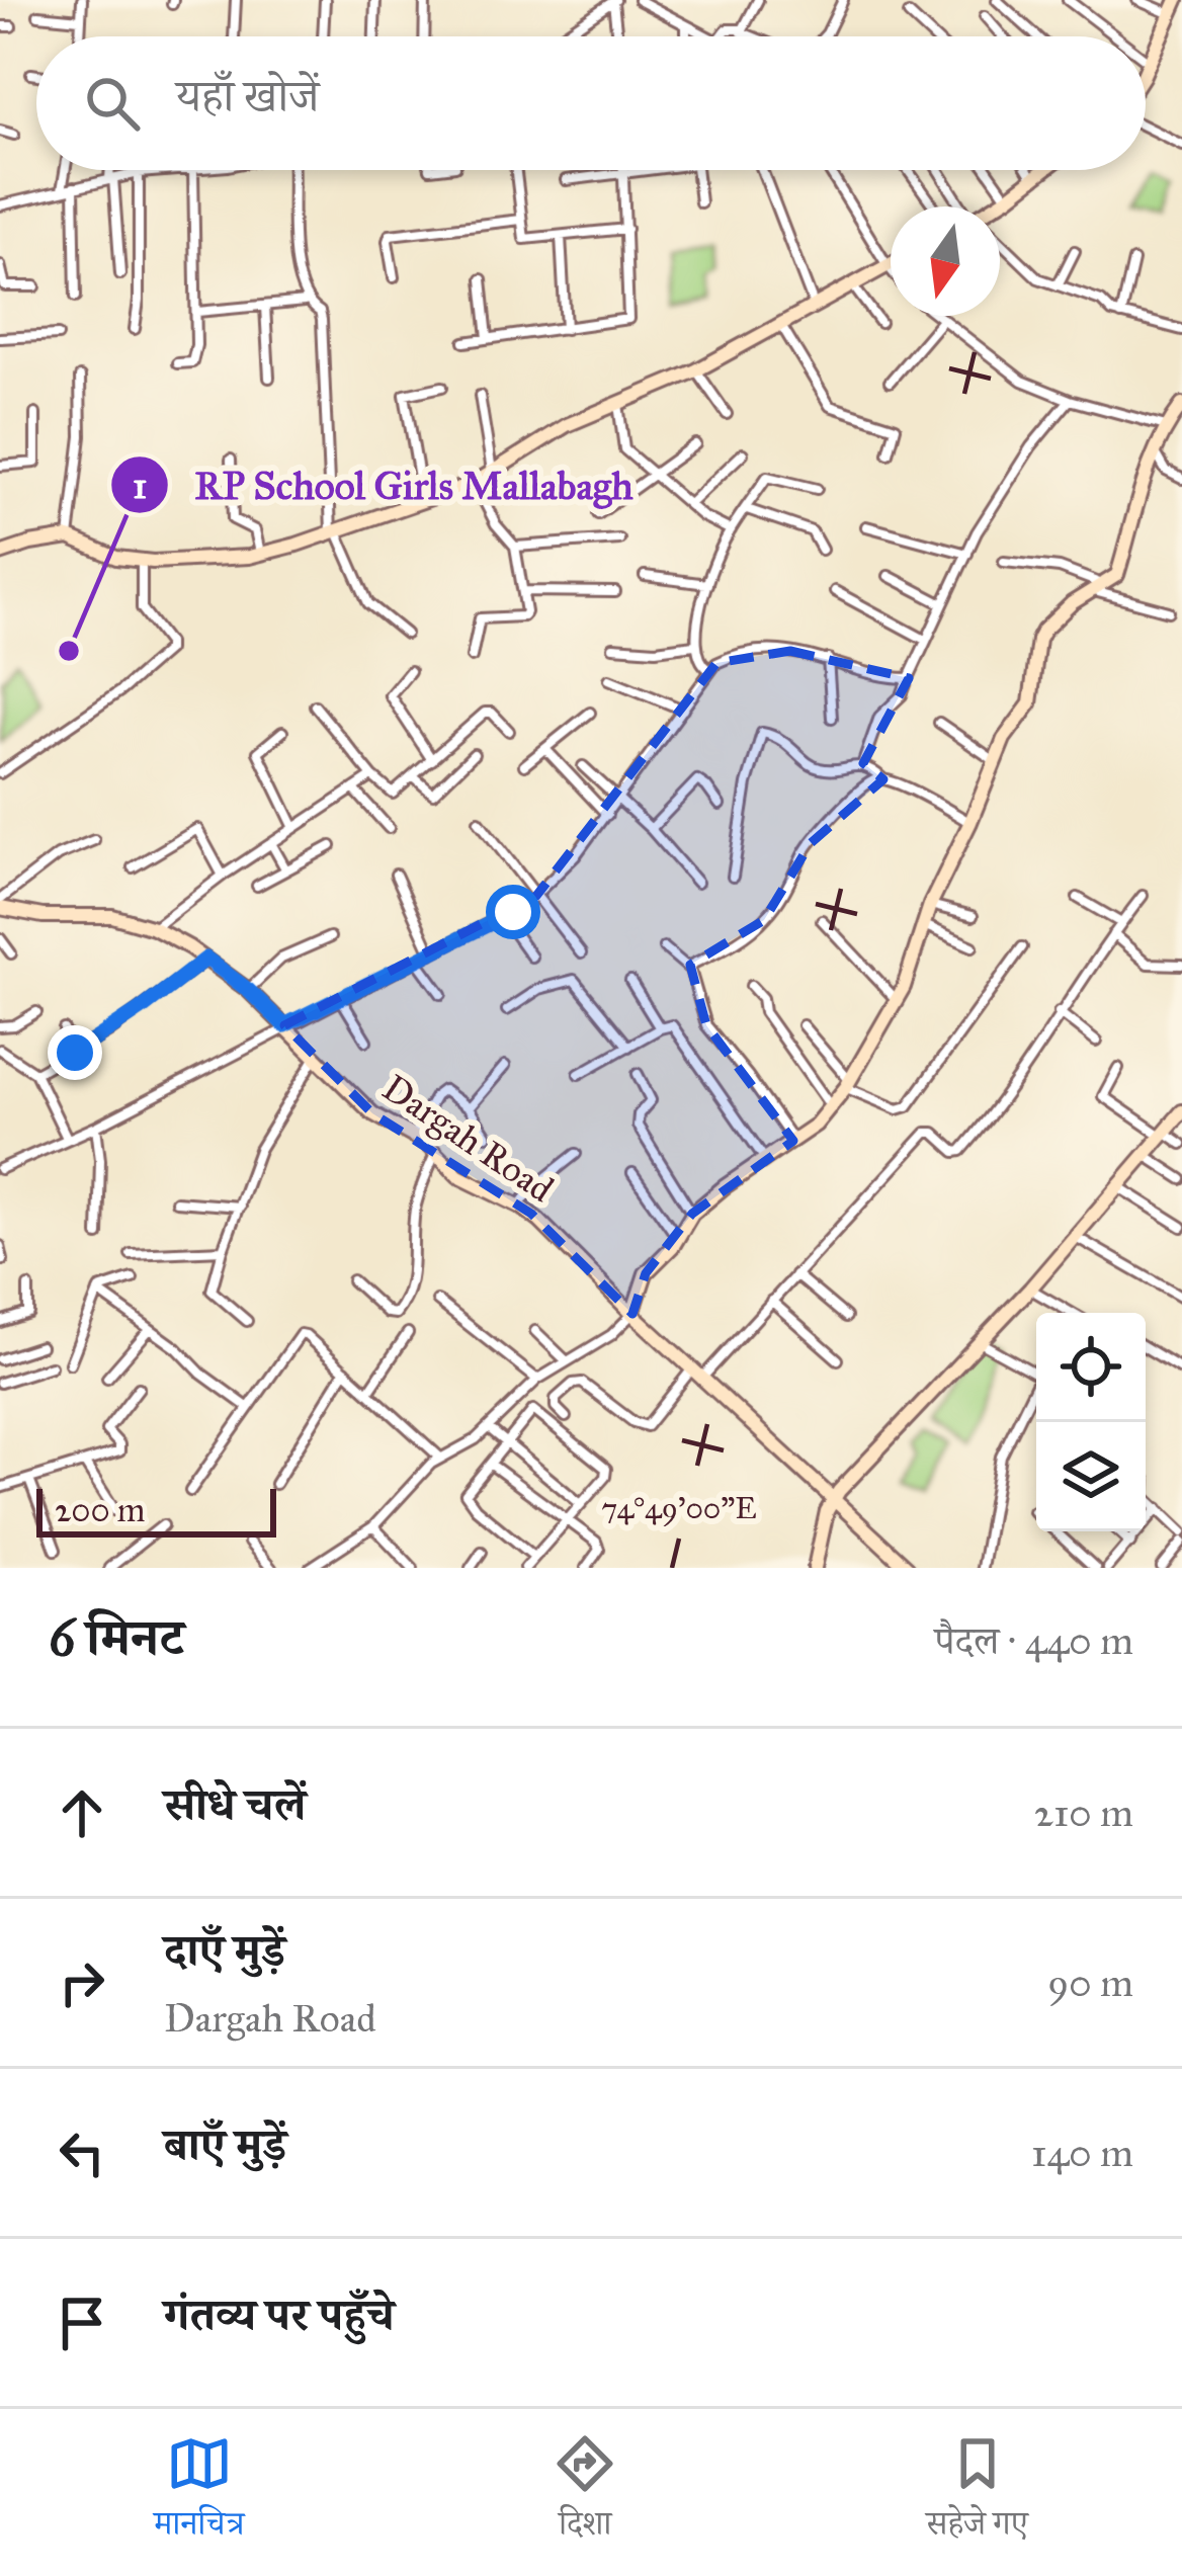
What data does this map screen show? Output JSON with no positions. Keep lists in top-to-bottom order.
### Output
{
  "streets": {
    "street": ["Dargah Road"]
  },
  "places": ["RP School Girls Mallabagh"],
  "scale_bar": "200 m",
  "north": "bottom",
  "page": {
    "search": "यहाँ खोजें",
    "scale": "200 m",
    "heading": ["6 मिनट", "पैदल · 440 m"],
    "list": [
      ["सीधे चलें", "210 m"],
      ["दाएँ मुड़ें", "Dargah Road", "90 m"],
      ["बाएँ मुड़ें", "140 m"],
      "गंतव्य पर पहुँचे"
    ],
    "nav": ["मानचित्र", "दिशा", "सहेजे गए"]
  },
  "coordinates": ["74°49'00\"E"]
}
